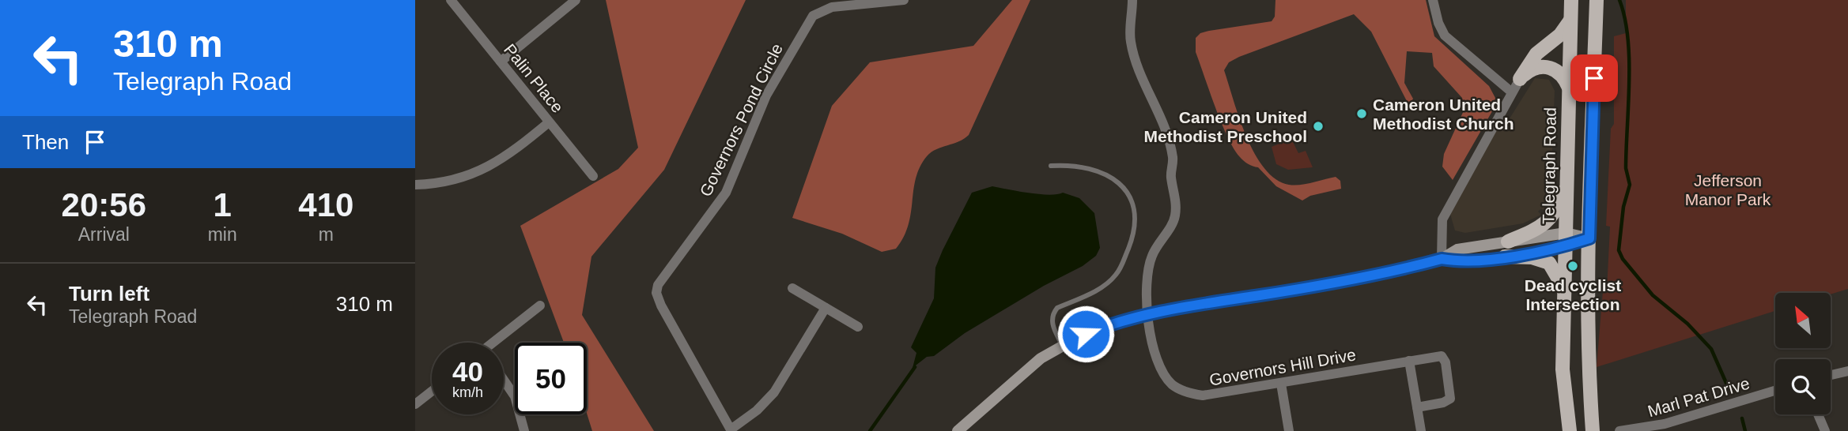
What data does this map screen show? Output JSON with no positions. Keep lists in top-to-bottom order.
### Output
{
  "streets": {
    "main road": ["Telegraph Road"],
    "street": [
      "Palin Place",
      "Governors Pond Circle",
      "Governors Hill Drive",
      "Marl Pat Drive"
    ]
  },
  "parks": ["Jefferson Manor Park"],
  "places": ["Cameron United Methodist Church", "Cameron United Methodist Preschool", "Dead cyclist Intersection"],
  "north": "top left",
  "page": {
    "turn": ["310 m", "Telegraph Road"],
    "then": "Then",
    "eta": [
      "20:56",
      "Arrival",
      "1",
      "min",
      "410",
      "m"
    ],
    "list": [
      {
        "name": "Turn left",
        "note": "Telegraph Road",
        "value": "310 m"
      }
    ],
    "speed": "40 km/h",
    "limit": "50"
  }
}
